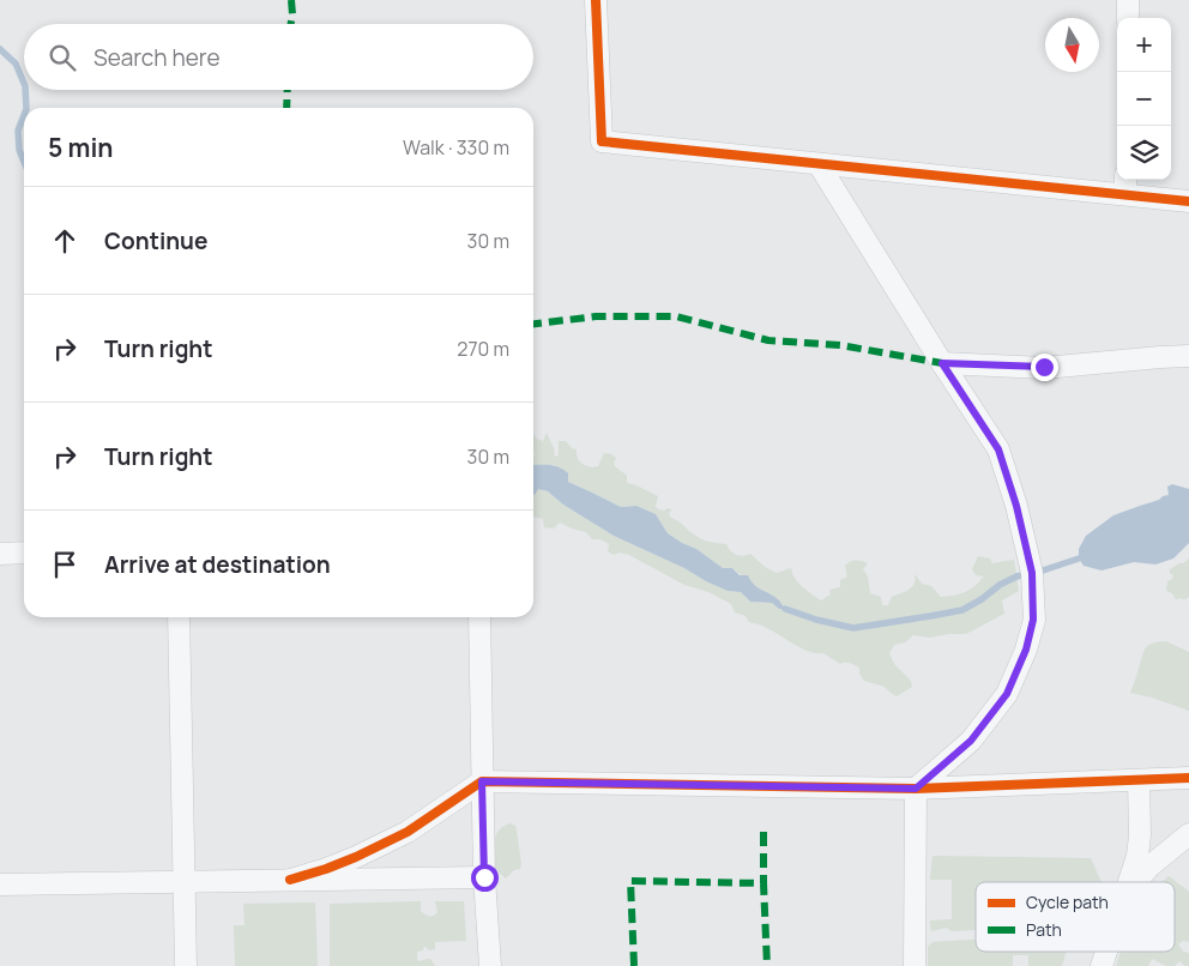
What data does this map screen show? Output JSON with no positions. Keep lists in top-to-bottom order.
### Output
{
  "legend": ["Cycle path", "Path"],
  "north": "bottom",
  "page": {
    "map_buttons": ["+", "−"],
    "search": "Search here",
    "heading": ["5 min", "Walk · 330 m"],
    "list": [
      ["Continue", "30 m"],
      ["Turn right", "270 m"],
      ["Turn right", "30 m"],
      "Arrive at destination"
    ]
  }
}
